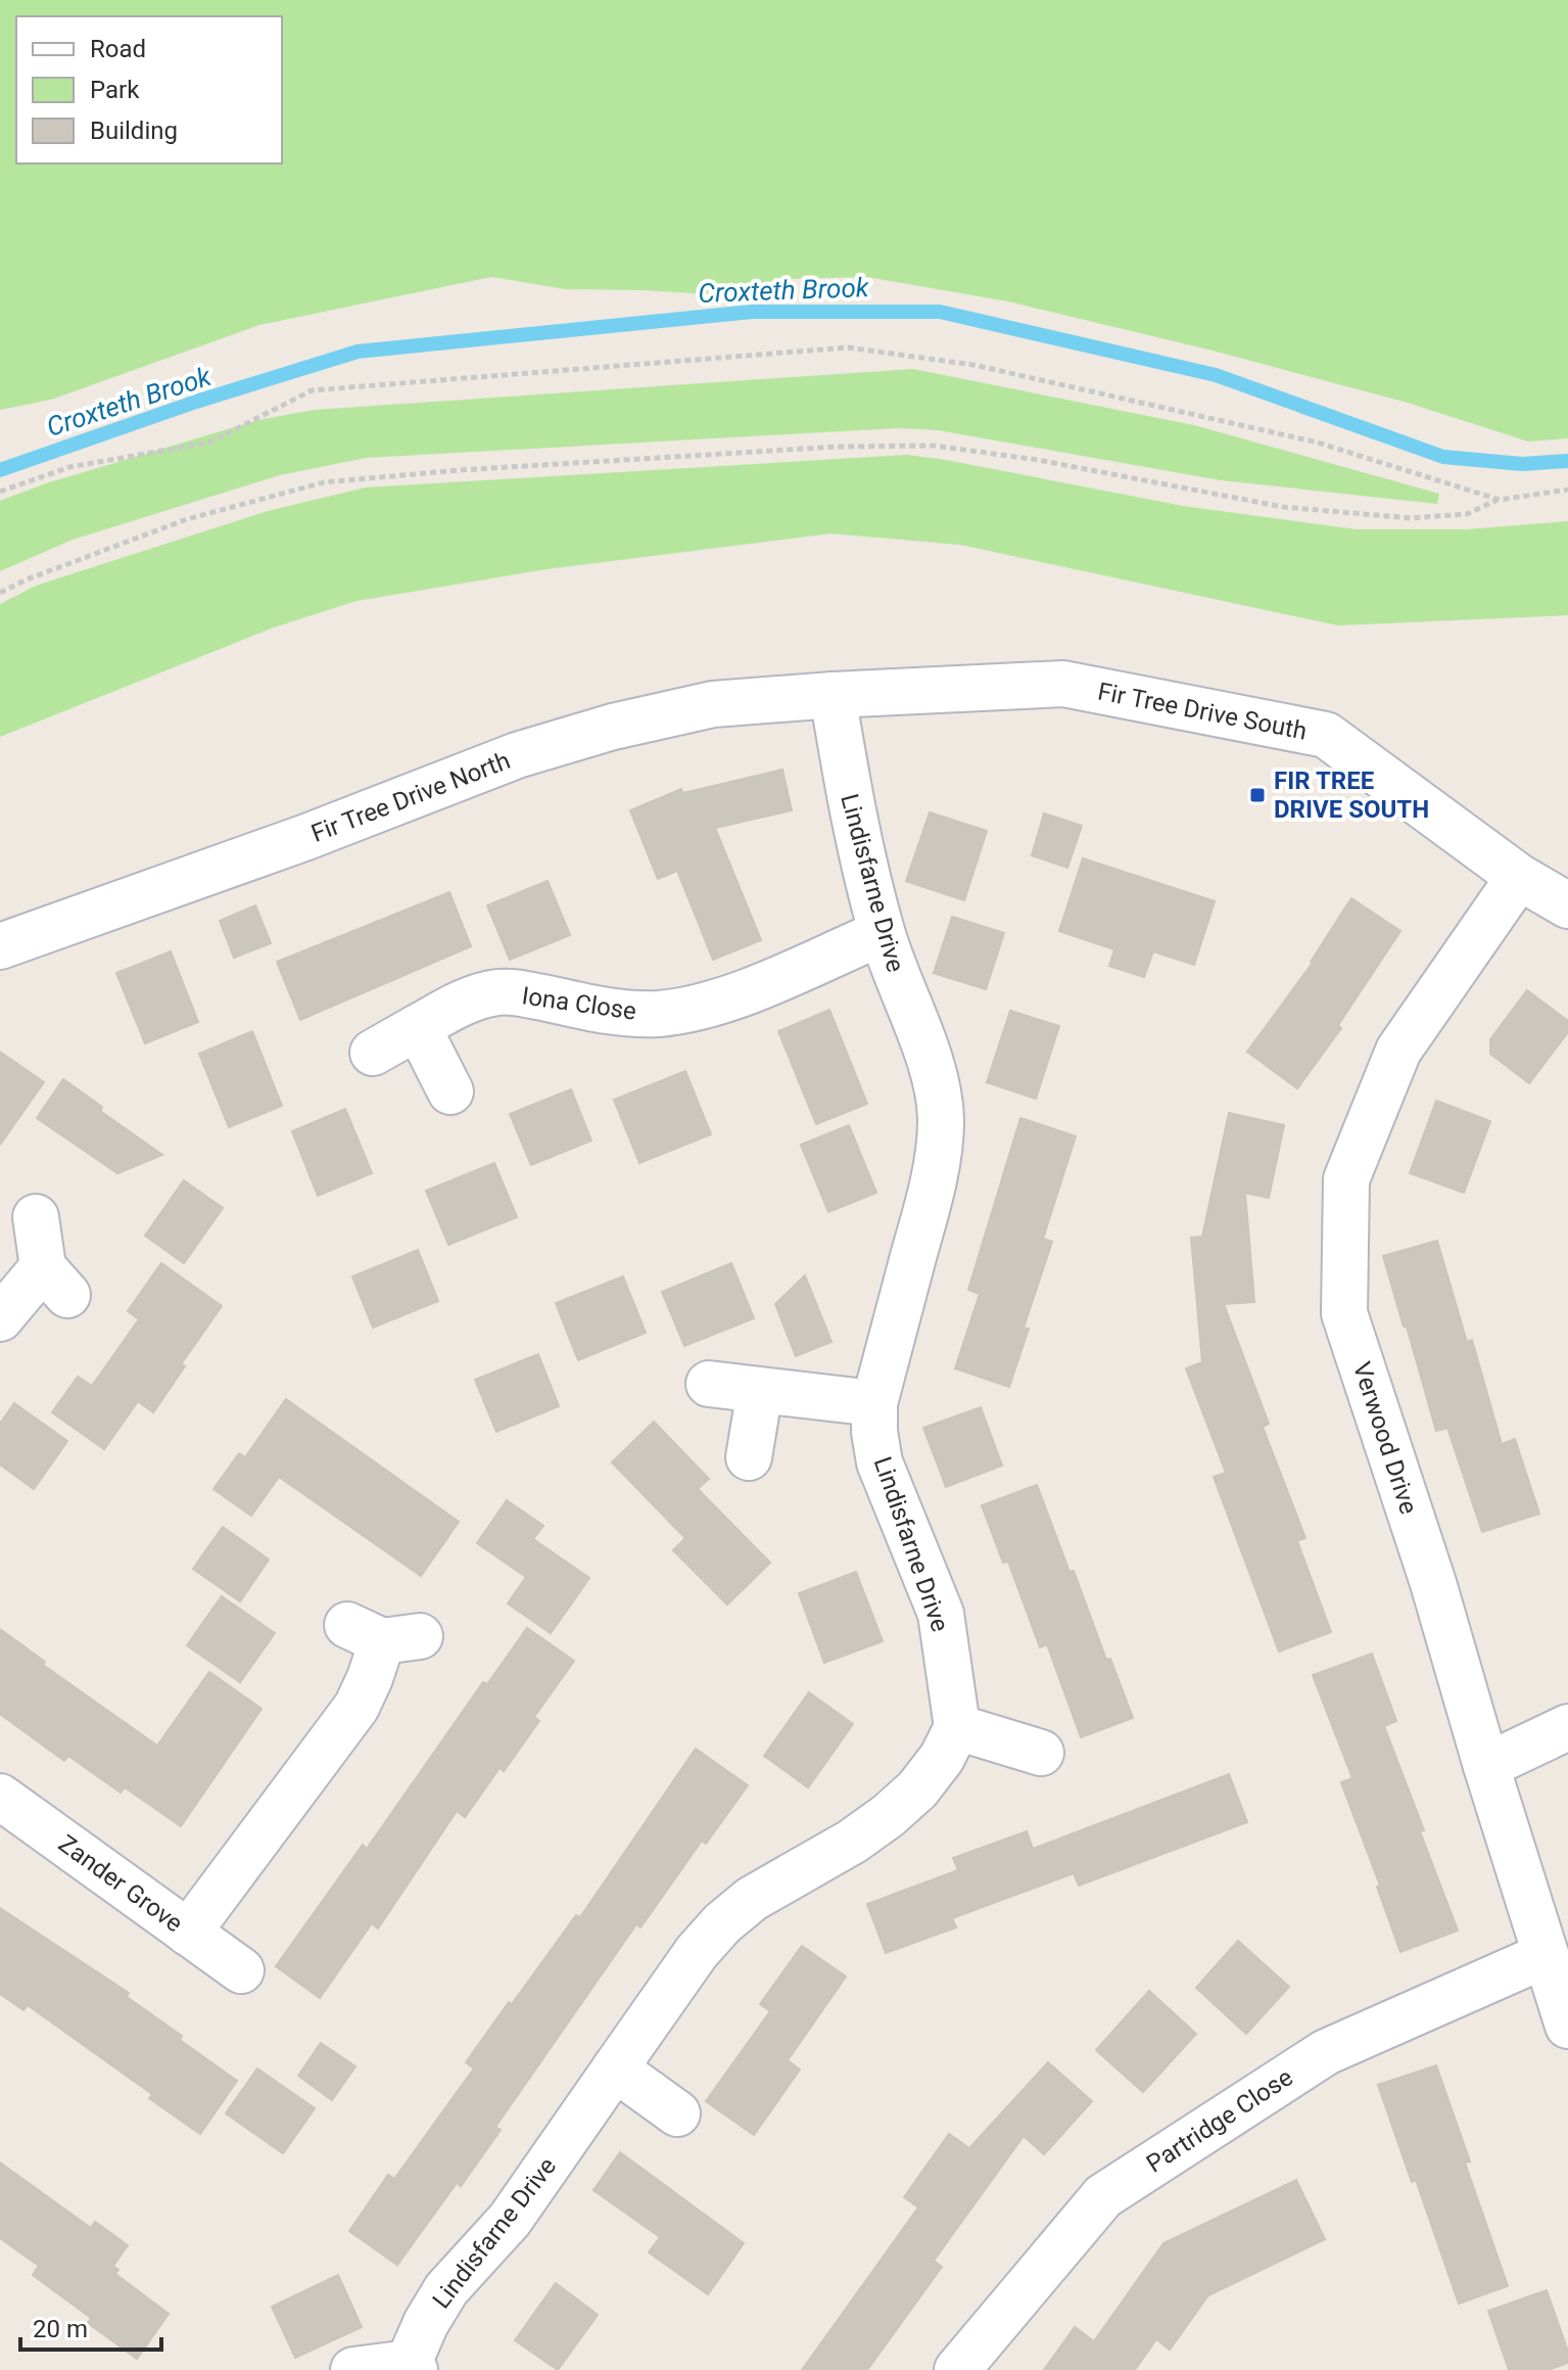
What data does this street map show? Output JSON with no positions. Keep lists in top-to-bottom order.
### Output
{
  "streets": {
    "street": [
      "Fir Tree Drive South",
      "Fir Tree Drive North",
      "Lindisfarne Drive",
      "Iona Close",
      "Verwood Drive",
      "Zander Grove",
      "Partridge Close"
    ]
  },
  "crossings": [
    ["Fir Tree Drive South", "Fir Tree Drive North"],
    ["Fir Tree Drive South", "Lindisfarne Drive"],
    ["Fir Tree Drive South", "Verwood Drive"],
    ["Fir Tree Drive North", "Lindisfarne Drive"],
    ["Lindisfarne Drive", "Iona Close"],
    ["Verwood Drive", "Partridge Close"]
  ],
  "water": ["Croxteth Brook"],
  "places": {
    "transit": ["FIR TREE DRIVE SOUTH"]
  },
  "legend": ["Road", "Park", "Building"],
  "scale_bar": "20 m"
}
